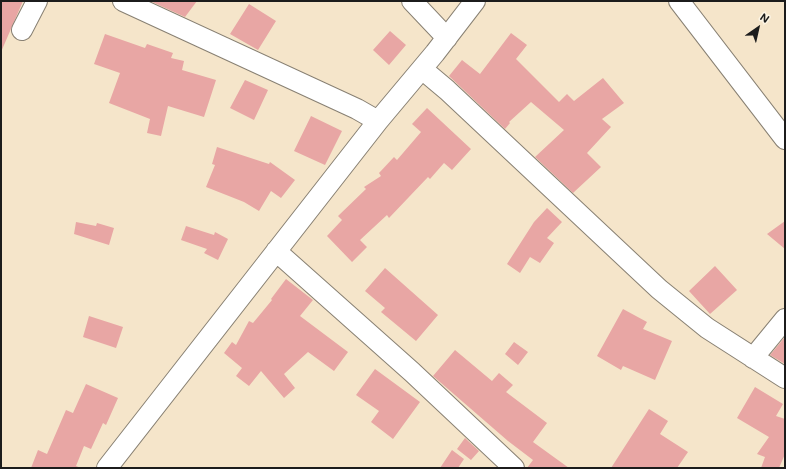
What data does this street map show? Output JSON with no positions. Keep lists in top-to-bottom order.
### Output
{
  "north": "top right"
}
